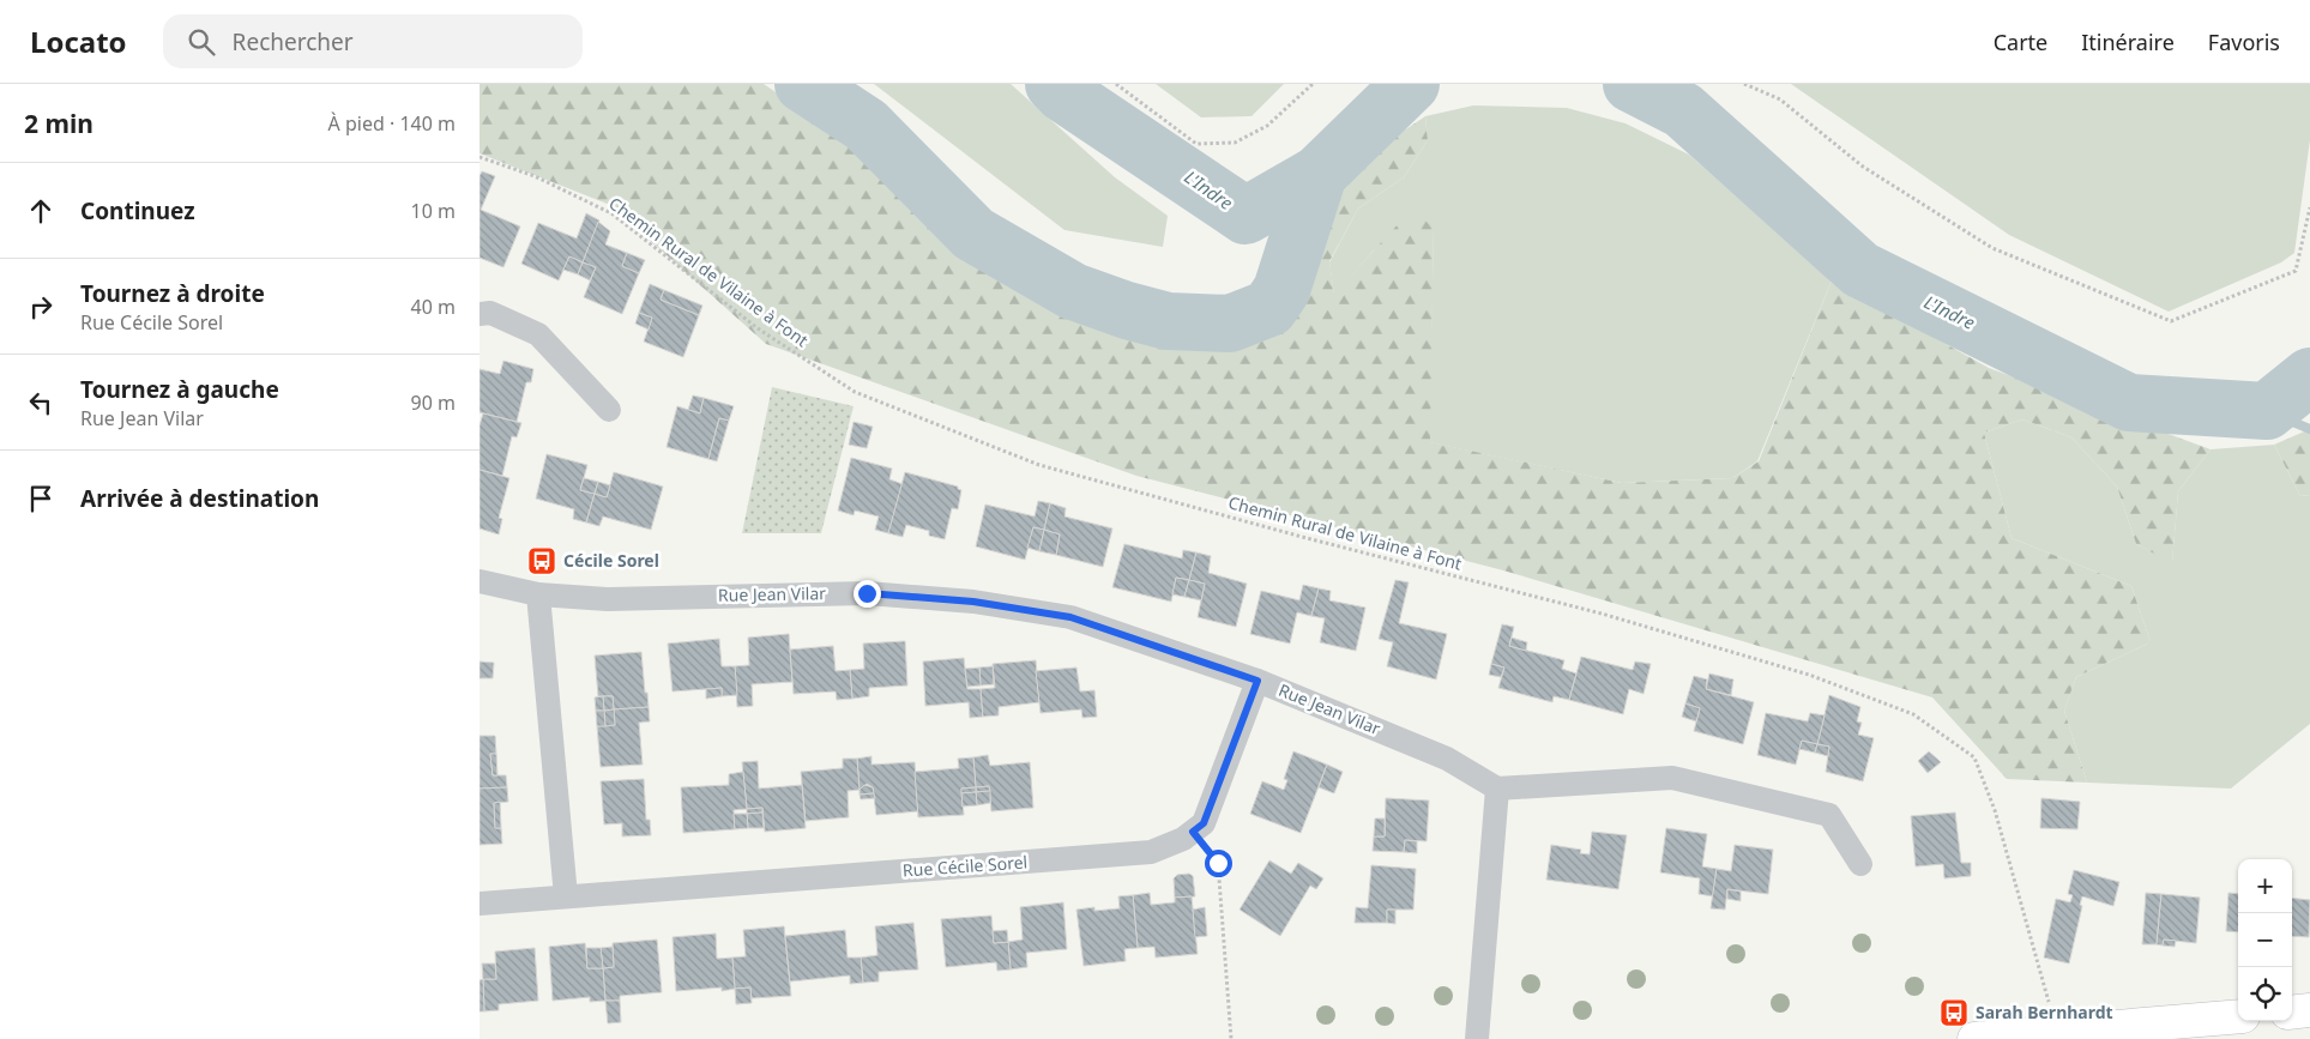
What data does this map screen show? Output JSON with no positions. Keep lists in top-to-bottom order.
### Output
{
  "streets": {
    "street": ["Rue Jean Vilar", "Rue Cécile Sorel"],
    "path": ["Chemin Rural de Vilaine à Font"]
  },
  "crossings": [
    ["Rue Jean Vilar", "Rue Cécile Sorel"]
  ],
  "water": ["L'Indre"],
  "places": {
    "bus stop": ["Cécile Sorel", "Sarah Bernhardt"]
  },
  "page": {
    "header": "Locato",
    "search": "Rechercher",
    "nav": ["Carte", "Itinéraire", "Favoris"],
    "heading": ["2 min", "À pied · 140 m"],
    "list": [
      ["Continuez", "10 m"],
      ["Tournez à droite", "Rue Cécile Sorel", "40 m"],
      ["Tournez à gauche", "Rue Jean Vilar", "90 m"],
      "Arrivée à destination"
    ],
    "map_buttons": ["+", "−"]
  }
}
